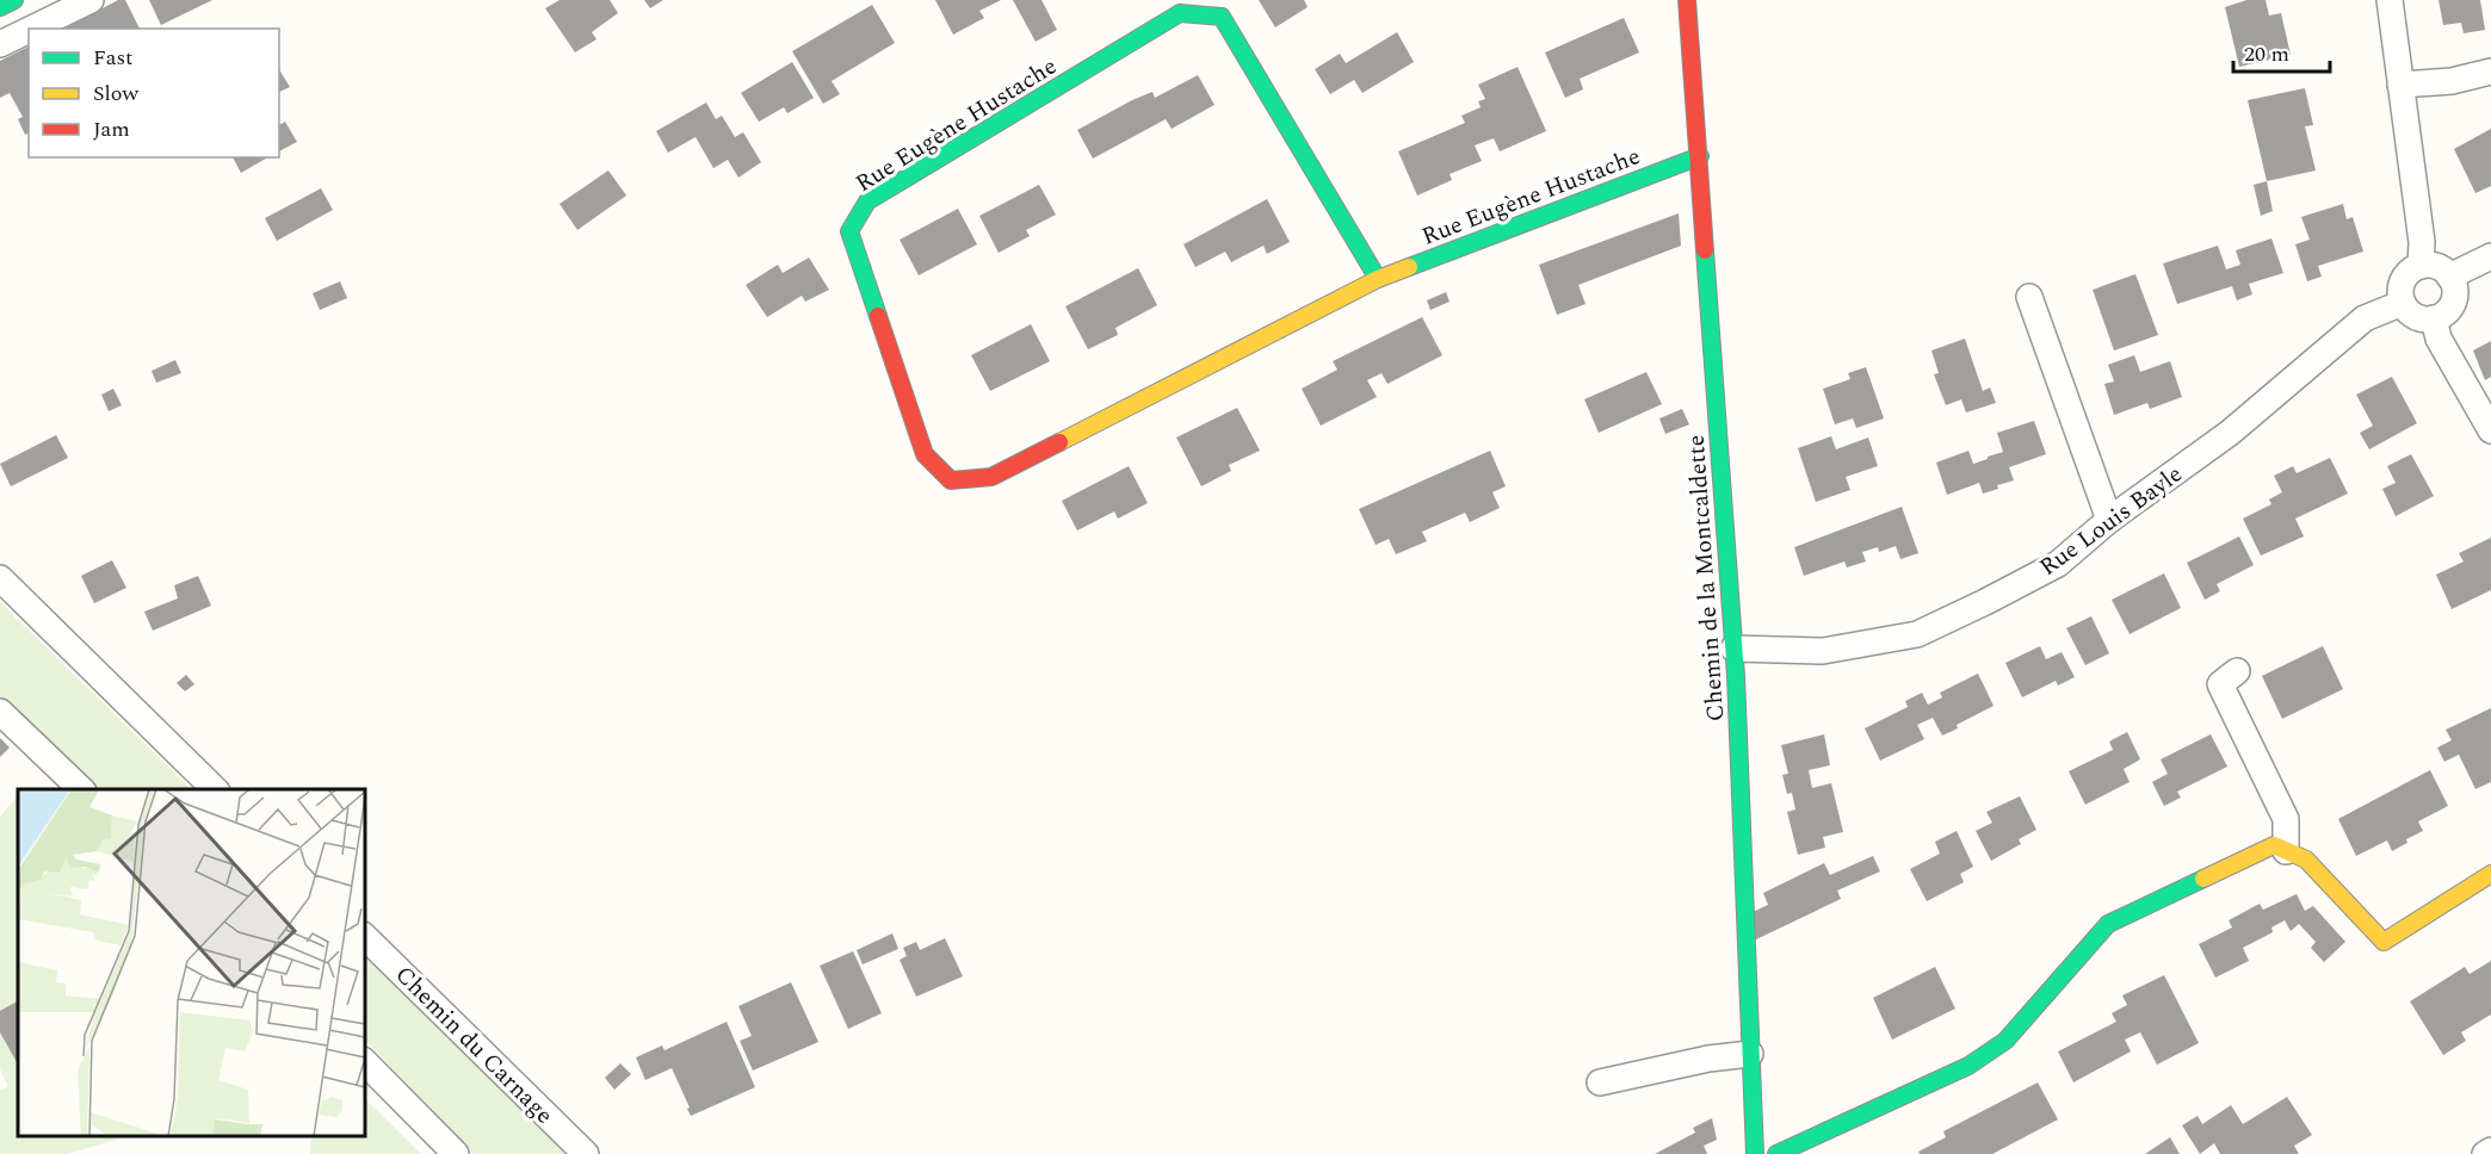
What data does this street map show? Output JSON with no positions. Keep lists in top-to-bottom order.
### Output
{
  "streets": {
    "street": [
      "Rue Eugène Hustache",
      "Rue Louis Bayle",
      "Chemin de la Montcaldette",
      "Chemin du Carnage"
    ]
  },
  "crossings": [
    ["Rue Eugène Hustache", "Chemin de la Montcaldette"],
    ["Rue Louis Bayle", "Chemin de la Montcaldette"]
  ],
  "legend": ["Fast", "Slow", "Jam"],
  "scale_bar": "20 m"
}
